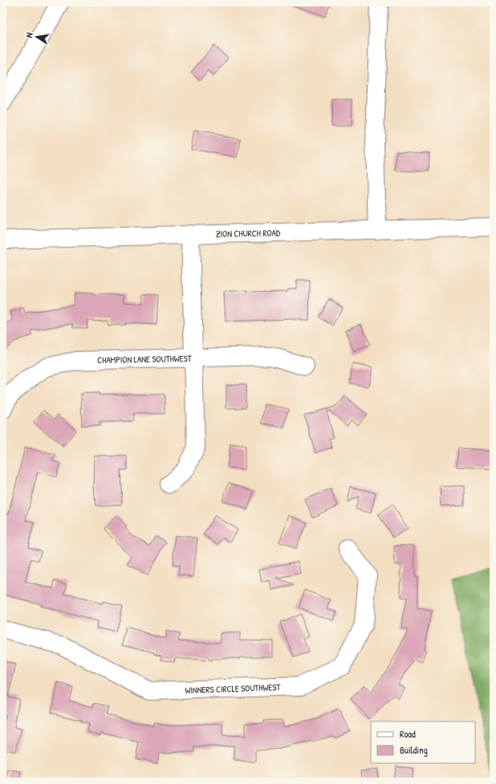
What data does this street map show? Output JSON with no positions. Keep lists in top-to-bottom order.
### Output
{
  "streets": {
    "street": ["ZION CHURCH ROAD", "CHAMPION LANE SOUTHWEST", "WINNERS CIRCLE SOUTHWEST"]
  },
  "legend": ["Road", "Building"],
  "north": "left"
}
